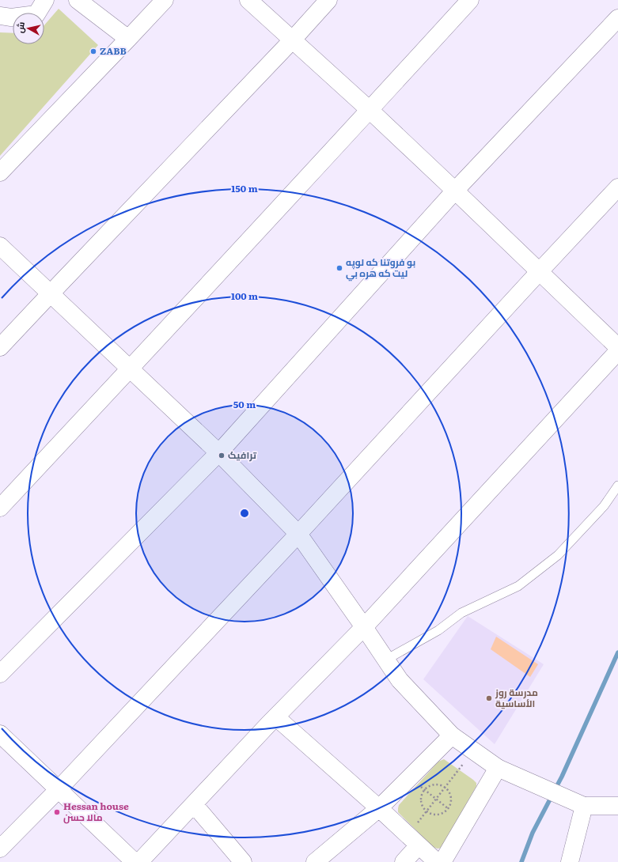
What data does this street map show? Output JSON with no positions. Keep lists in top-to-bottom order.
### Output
{
  "places": [
    "ZABB",
    "بو فروتنا كه لوپه ليت كه هره بي",
    "ترافیک",
    "مدرسة روز الأساسية",
    "Hessan house مالا حسن"
  ],
  "north": "left",
  "rings": ["150 m", "100 m", "50 m"]
}
